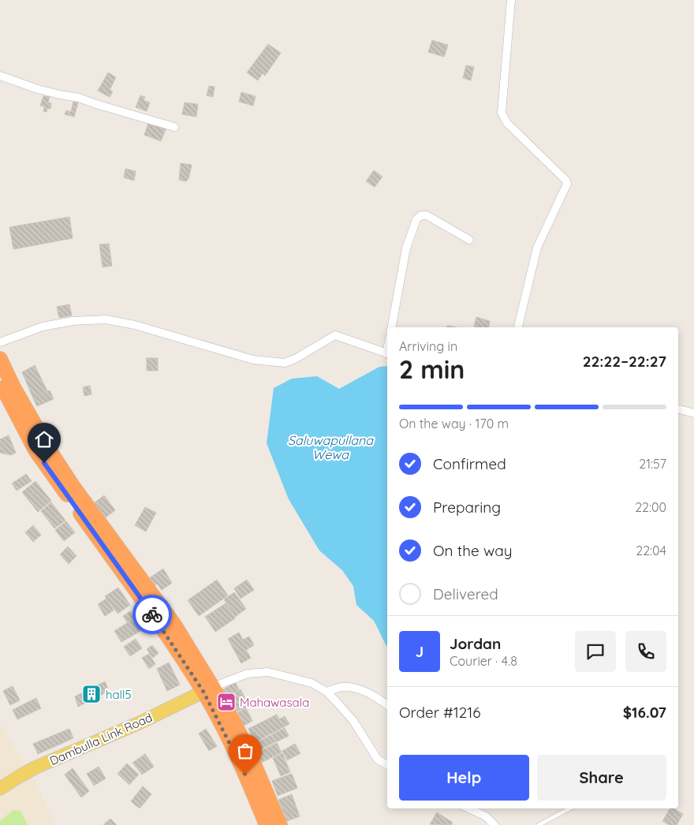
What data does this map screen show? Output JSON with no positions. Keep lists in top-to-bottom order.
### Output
{
  "streets": {
    "main road": ["Dambulla Link Road"]
  },
  "water": ["Saluwapullana Wewa"],
  "places": {
    "building": ["hall5"],
    "hotel": ["Mahawasala"]
  },
  "page": {
    "heading": ["2 min", "Arriving in", "22:22–22:27"],
    "panel": [
      "Jordan",
      "Courier · 4.8",
      "Order #1216",
      "$16.07"
    ],
    "bar": "On the way · 170 m",
    "list": [
      ["Confirmed", "21:57"],
      ["Preparing", "22:00"],
      ["On the way", "22:04"],
      "Delivered"
    ],
    "round": "J",
    "buttons": ["Help", "Share"]
  }
}
